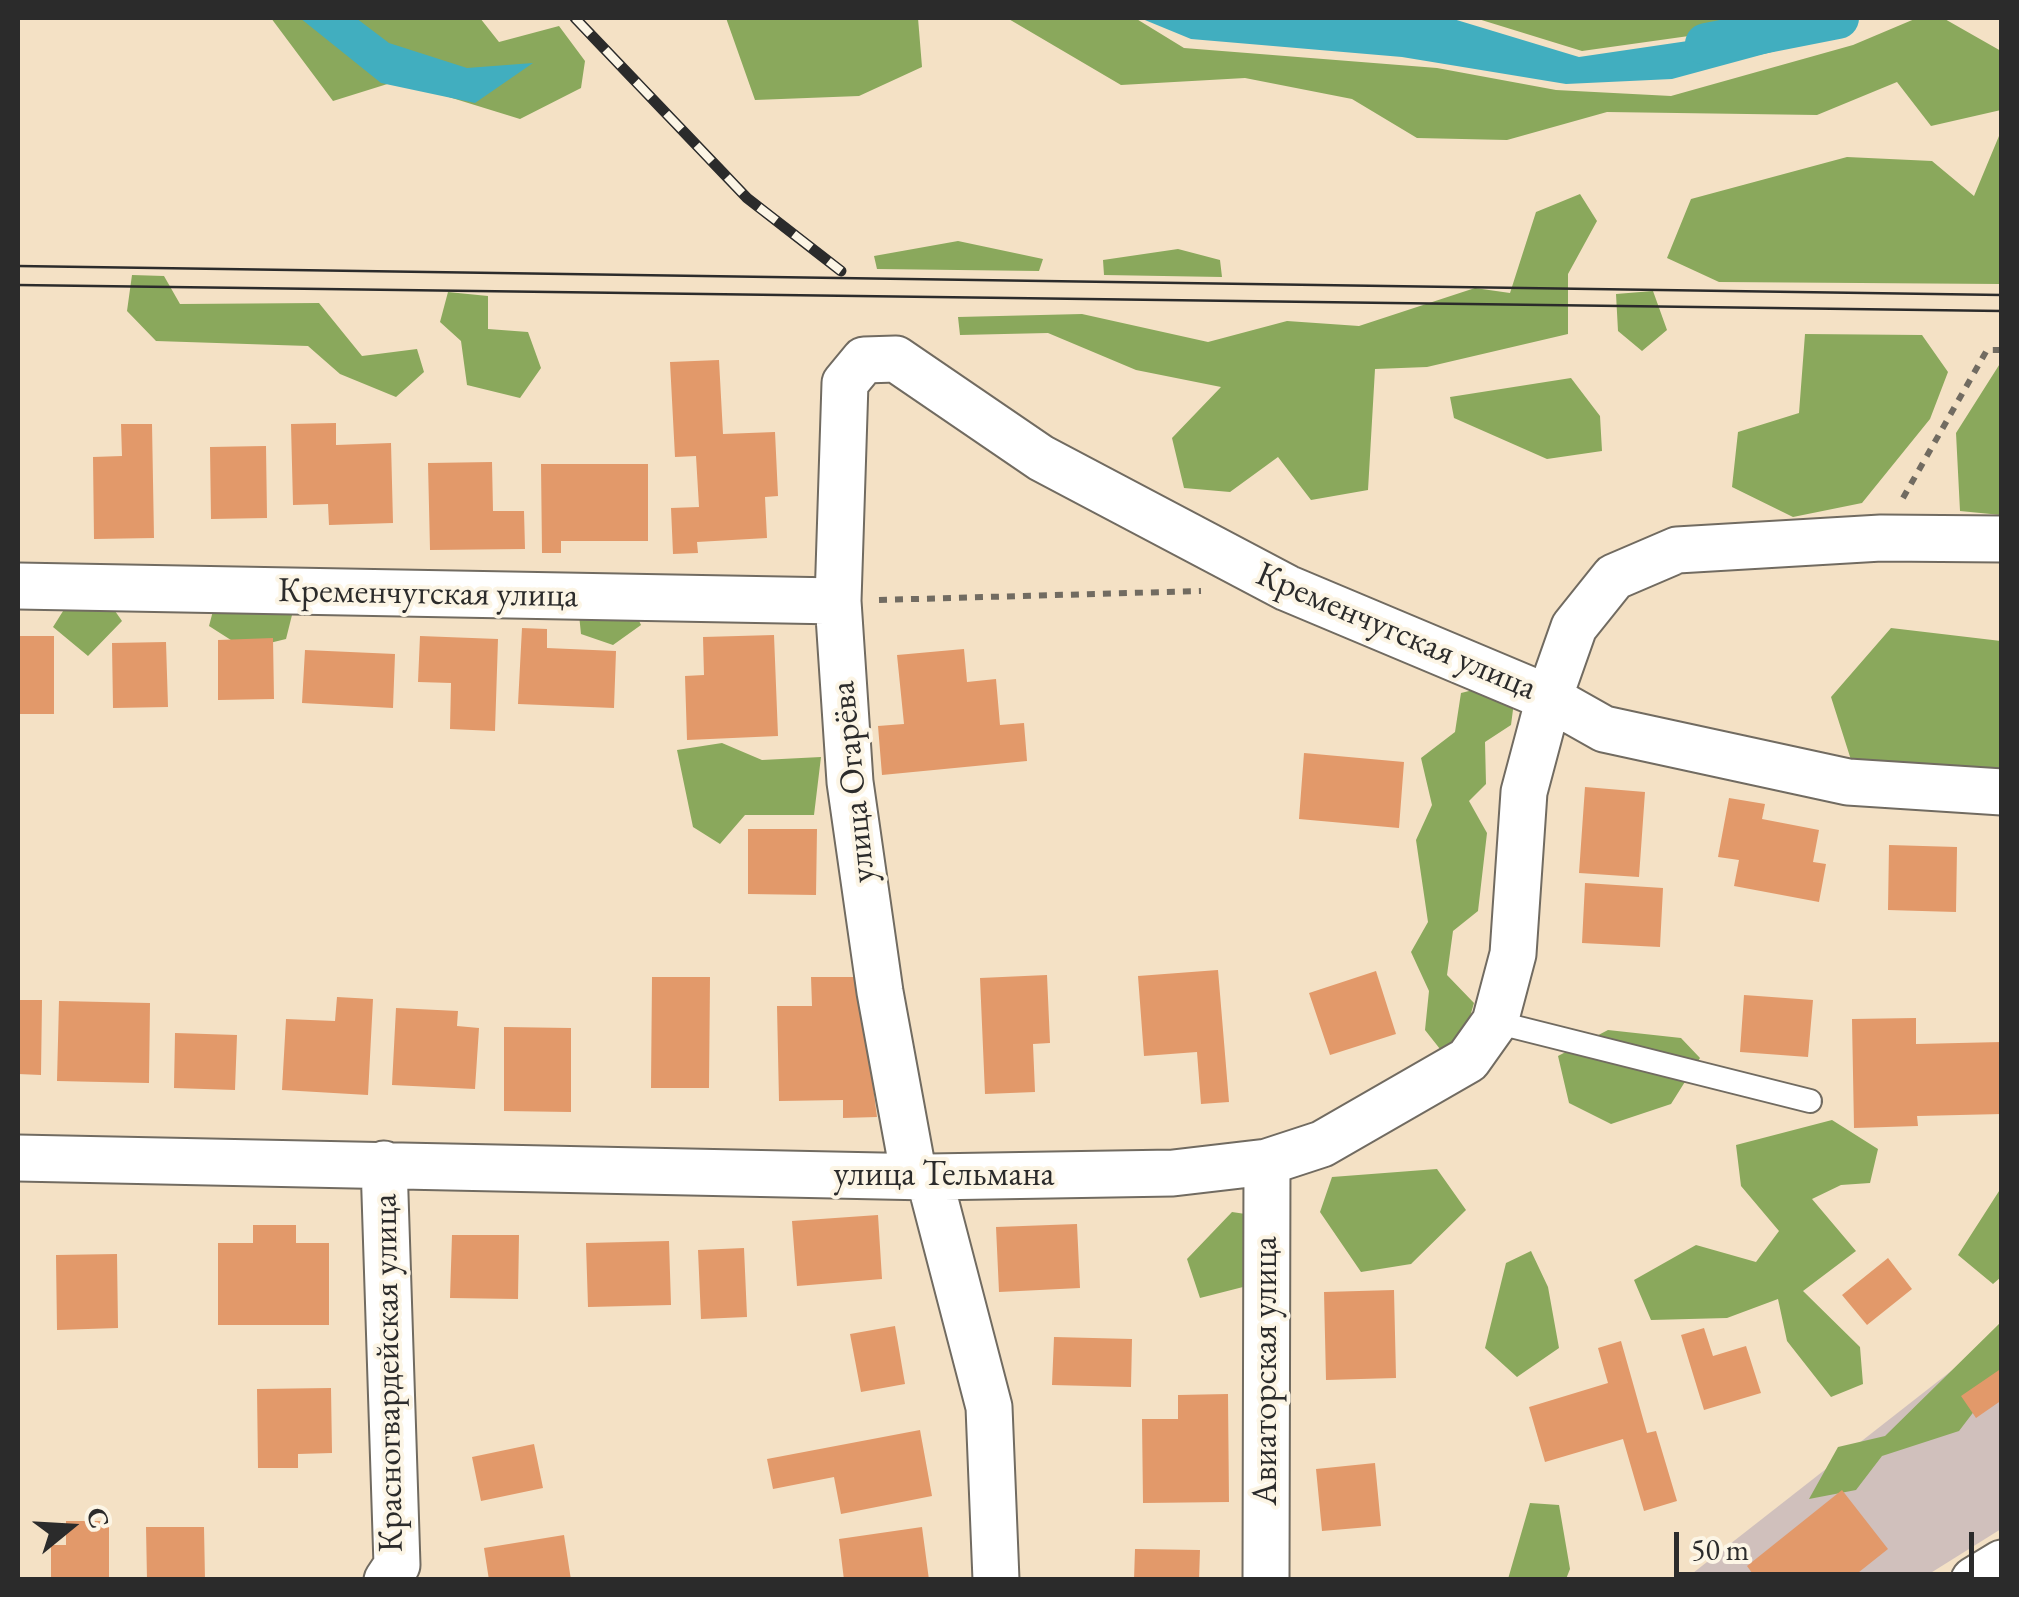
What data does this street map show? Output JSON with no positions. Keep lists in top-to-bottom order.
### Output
{
  "streets": {
    "street": [
      "Кременчугская улица",
      "улица Огарёва",
      "улица Тельмана",
      "Авиаторская улица",
      "Красногвардейская улица"
    ]
  },
  "crossings": [
    ["Кременчугская улица", "улица Огарёва"],
    ["Кременчугская улица", "улица Тельмана"],
    ["улица Огарёва", "улица Тельмана"],
    ["улица Тельмана", "Авиаторская улица"],
    ["улица Тельмана", "Красногвардейская улица"]
  ],
  "scale_bar": "50 m",
  "north": "right"
}
